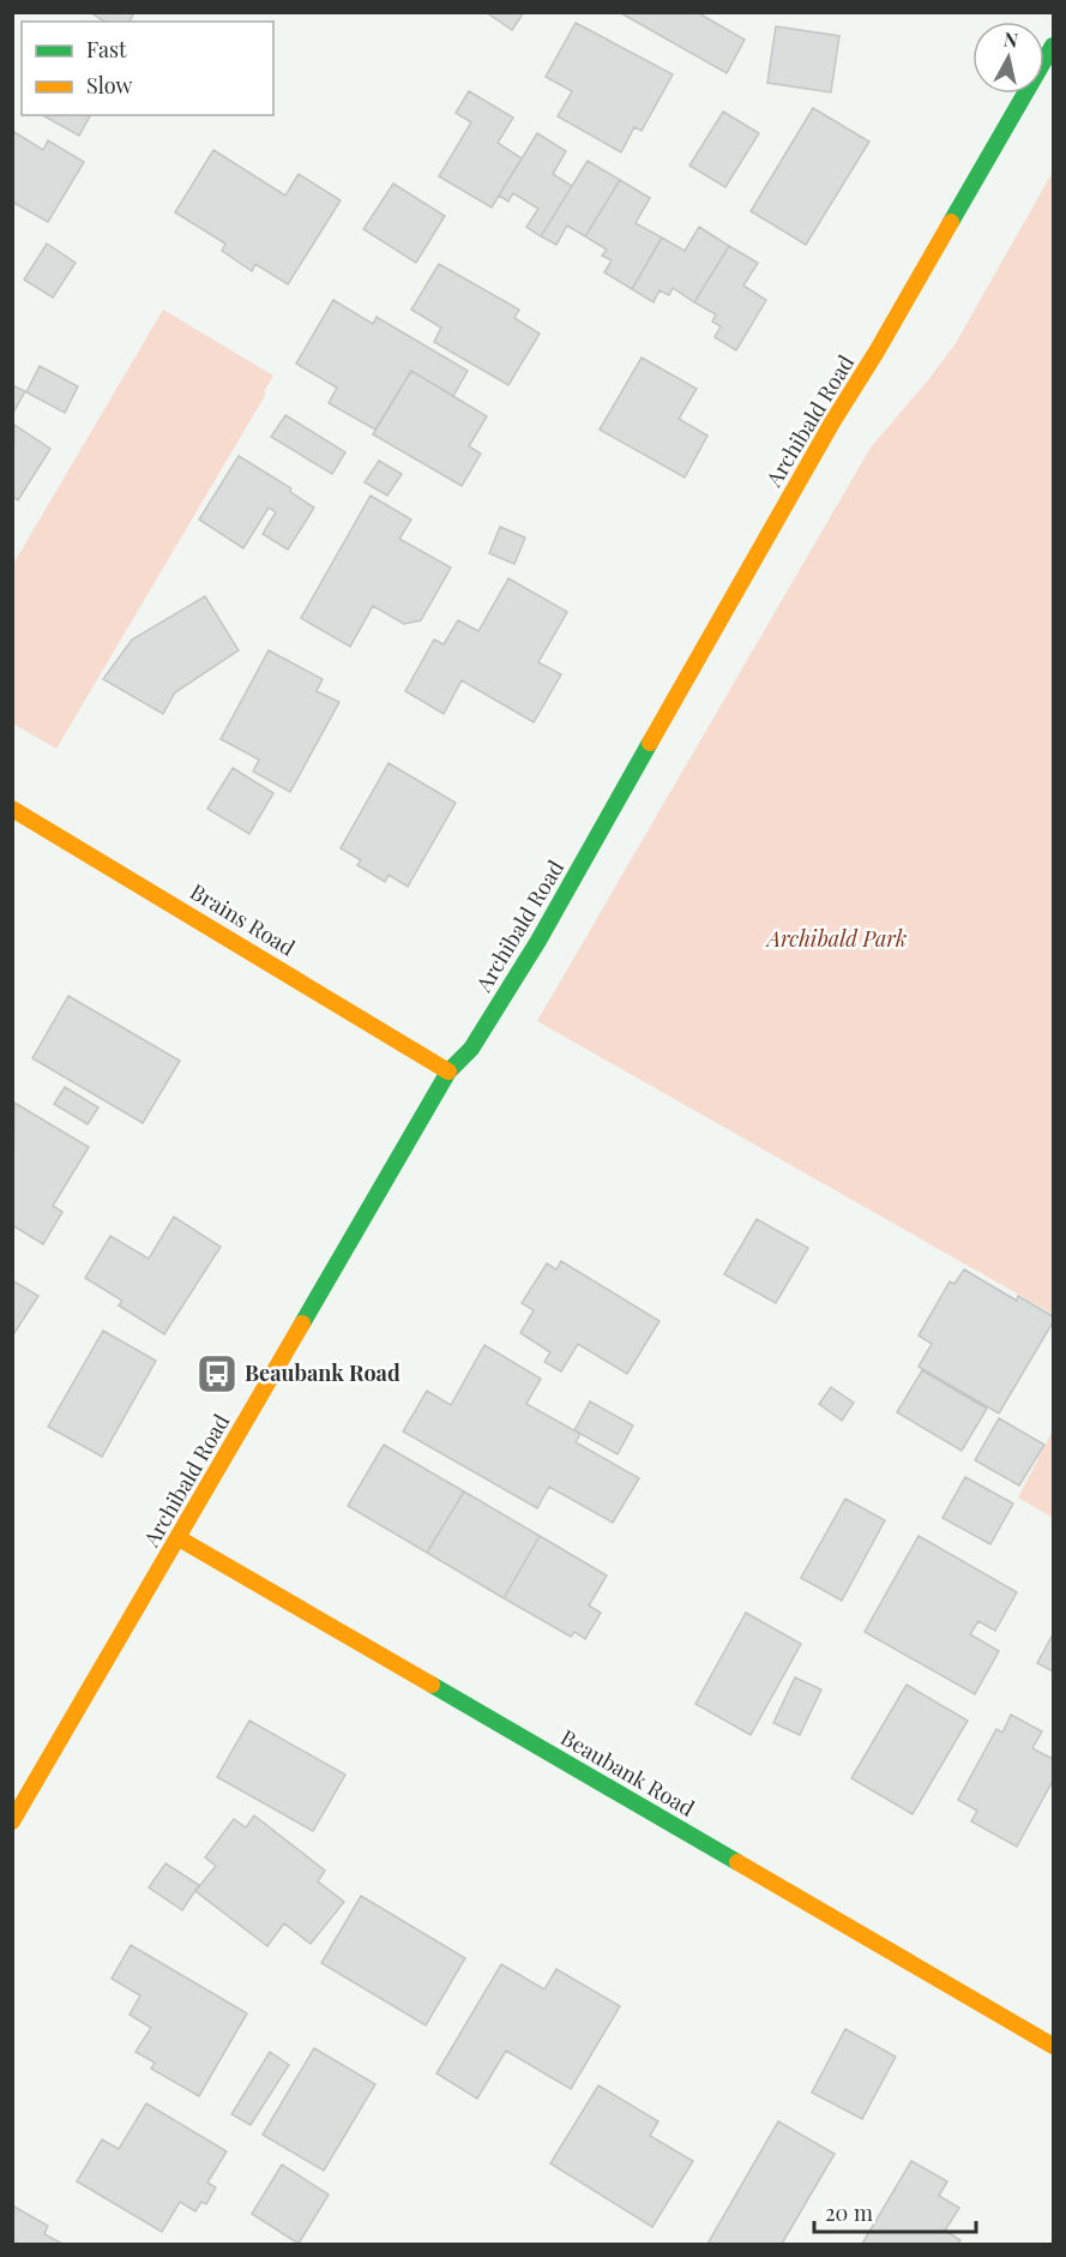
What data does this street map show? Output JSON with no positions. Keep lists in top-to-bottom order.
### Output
{
  "streets": {
    "street": ["Archibald Road", "Brains Road", "Beaubank Road"]
  },
  "crossings": [
    ["Archibald Road", "Brains Road"],
    ["Archibald Road", "Beaubank Road"]
  ],
  "parks": ["Archibald Park"],
  "places": {
    "bus stop": ["Beaubank Road"]
  },
  "legend": ["Fast", "Slow"],
  "scale_bar": "20 m",
  "north": "top"
}
